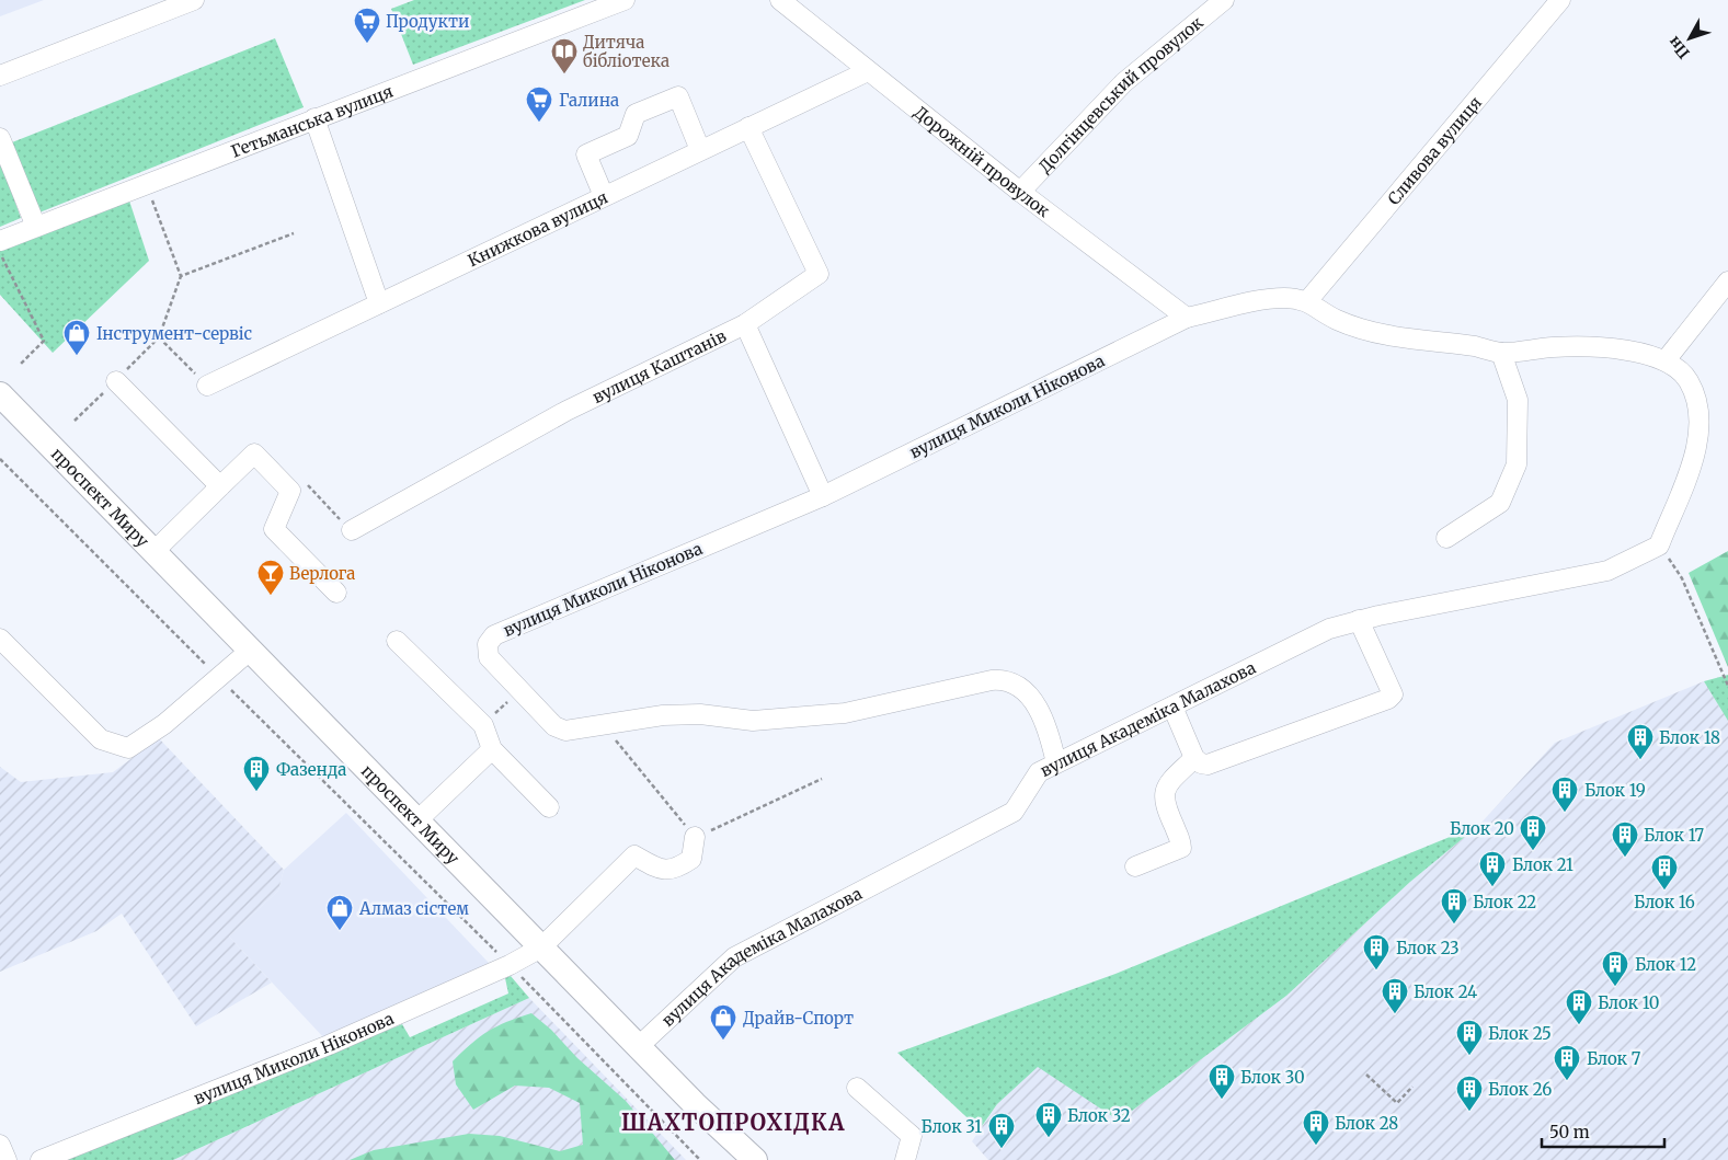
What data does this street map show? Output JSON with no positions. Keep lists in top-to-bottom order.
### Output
{
  "streets": {
    "main road": ["проспект Миру"],
    "street": [
      "Долгінцевський провулок",
      "Гетьманська вулиця",
      "Сливова вулиця",
      "Дорожній провулок",
      "Книжкова вулиця",
      "вулиця Каштанів",
      "вулиця Миколи Ніконова",
      "вулиця Академіка Малахова"
    ]
  },
  "crossings": [
    ["Долгінцевський провулок", "Дорожній провулок"],
    ["Сливова вулиця", "вулиця Миколи Ніконова"],
    ["Дорожній провулок", "Книжкова вулиця"],
    ["Дорожній провулок", "вулиця Миколи Ніконова"],
    ["Книжкова вулиця", "вулиця Каштанів"],
    ["вулиця Миколи Ніконова", "проспект Миру"],
    ["вулиця Миколи Ніконова", "вулиця Академіка Малахова"],
    ["проспект Миру", "вулиця Академіка Малахова"]
  ],
  "districts": ["ШАХТОПРОХІДКА"],
  "places": {
    "supermarket": ["Продукти", "Галина"],
    "library": ["Дитяча бібліотека"],
    "shop": ["Інструмент-сервіс", "Алмаз сістем", "Драйв-Спорт"],
    "bar": ["Beрлога"],
    "building": [
      "Блок 18",
      "Фазенда",
      "Блок 19",
      "Блок 20",
      "Блок 17",
      "Блок 21",
      "Блок 16",
      "Блок 22",
      "Блок 23",
      "Блок 12",
      "Блок 24",
      "Блок 10",
      "Блок 25",
      "Блок 7",
      "Блок 30",
      "Блок 26",
      "Блок 32",
      "Блок 28",
      "Блок 31"
    ]
  },
  "scale_bar": "50 m",
  "north": "bottom left"
}
